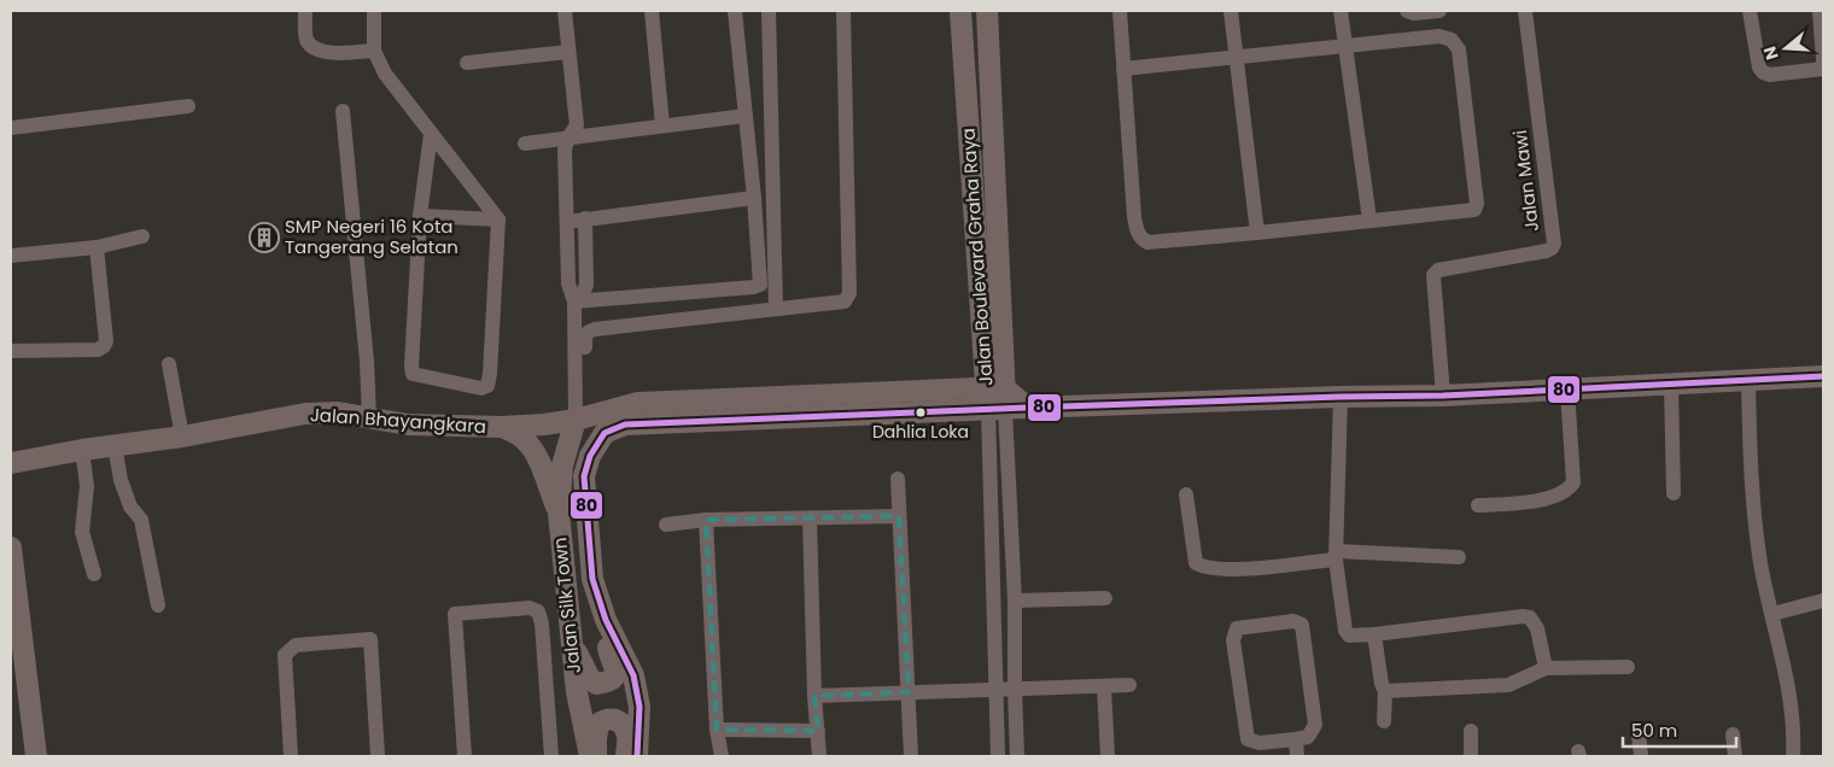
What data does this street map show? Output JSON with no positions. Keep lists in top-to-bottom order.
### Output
{
  "streets": {
    "main road": ["Jalan Boulevard Graha Raya", "Jalan Bhayangkara", "Jalan Silk Town"],
    "street": ["Jalan Mawi"]
  },
  "crossings": [
    ["Jalan Boulevard Graha Raya", "Jalan Bhayangkara"],
    ["Jalan Boulevard Graha Raya", "Jalan Silk Town"],
    ["Jalan Bhayangkara", "Jalan Silk Town"]
  ],
  "places": {
    "building": ["SMP Negeri 16 Kota Tangerang Selatan"],
    "other": ["Dahlia Loka"]
  },
  "lines": ["transit line 80"],
  "scale_bar": "50 m",
  "north": "left"
}
